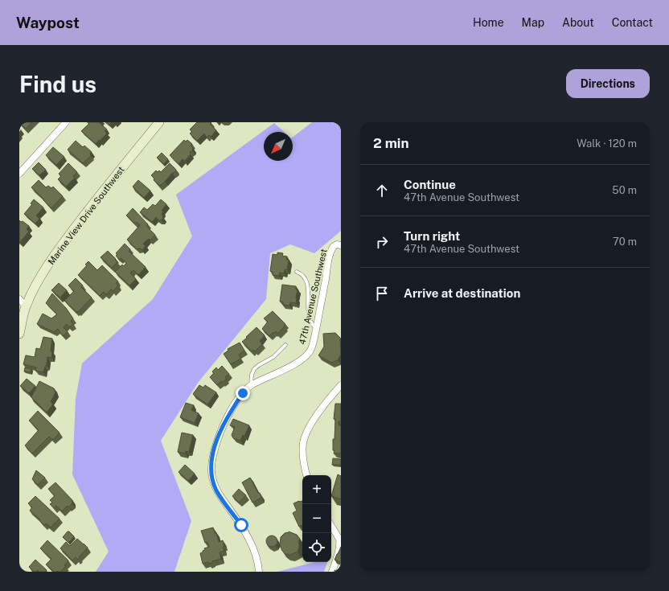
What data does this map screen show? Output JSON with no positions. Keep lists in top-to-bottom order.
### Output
{
  "streets": {
    "street": ["Marine View Drive Southwest", "47th Avenue Southwest"]
  },
  "north": "bottom left",
  "page": {
    "header": "Waypost",
    "nav": [
      "Home",
      "Map",
      "About",
      "Contact"
    ],
    "buttons": "Directions",
    "title": "Find us",
    "heading": ["2 min", "Walk · 120 m"],
    "list": [
      ["Continue", "47th Avenue Southwest", "50 m"],
      ["Turn right", "47th Avenue Southwest", "70 m"],
      "Arrive at destination"
    ],
    "map_buttons": ["+", "−"]
  }
}
